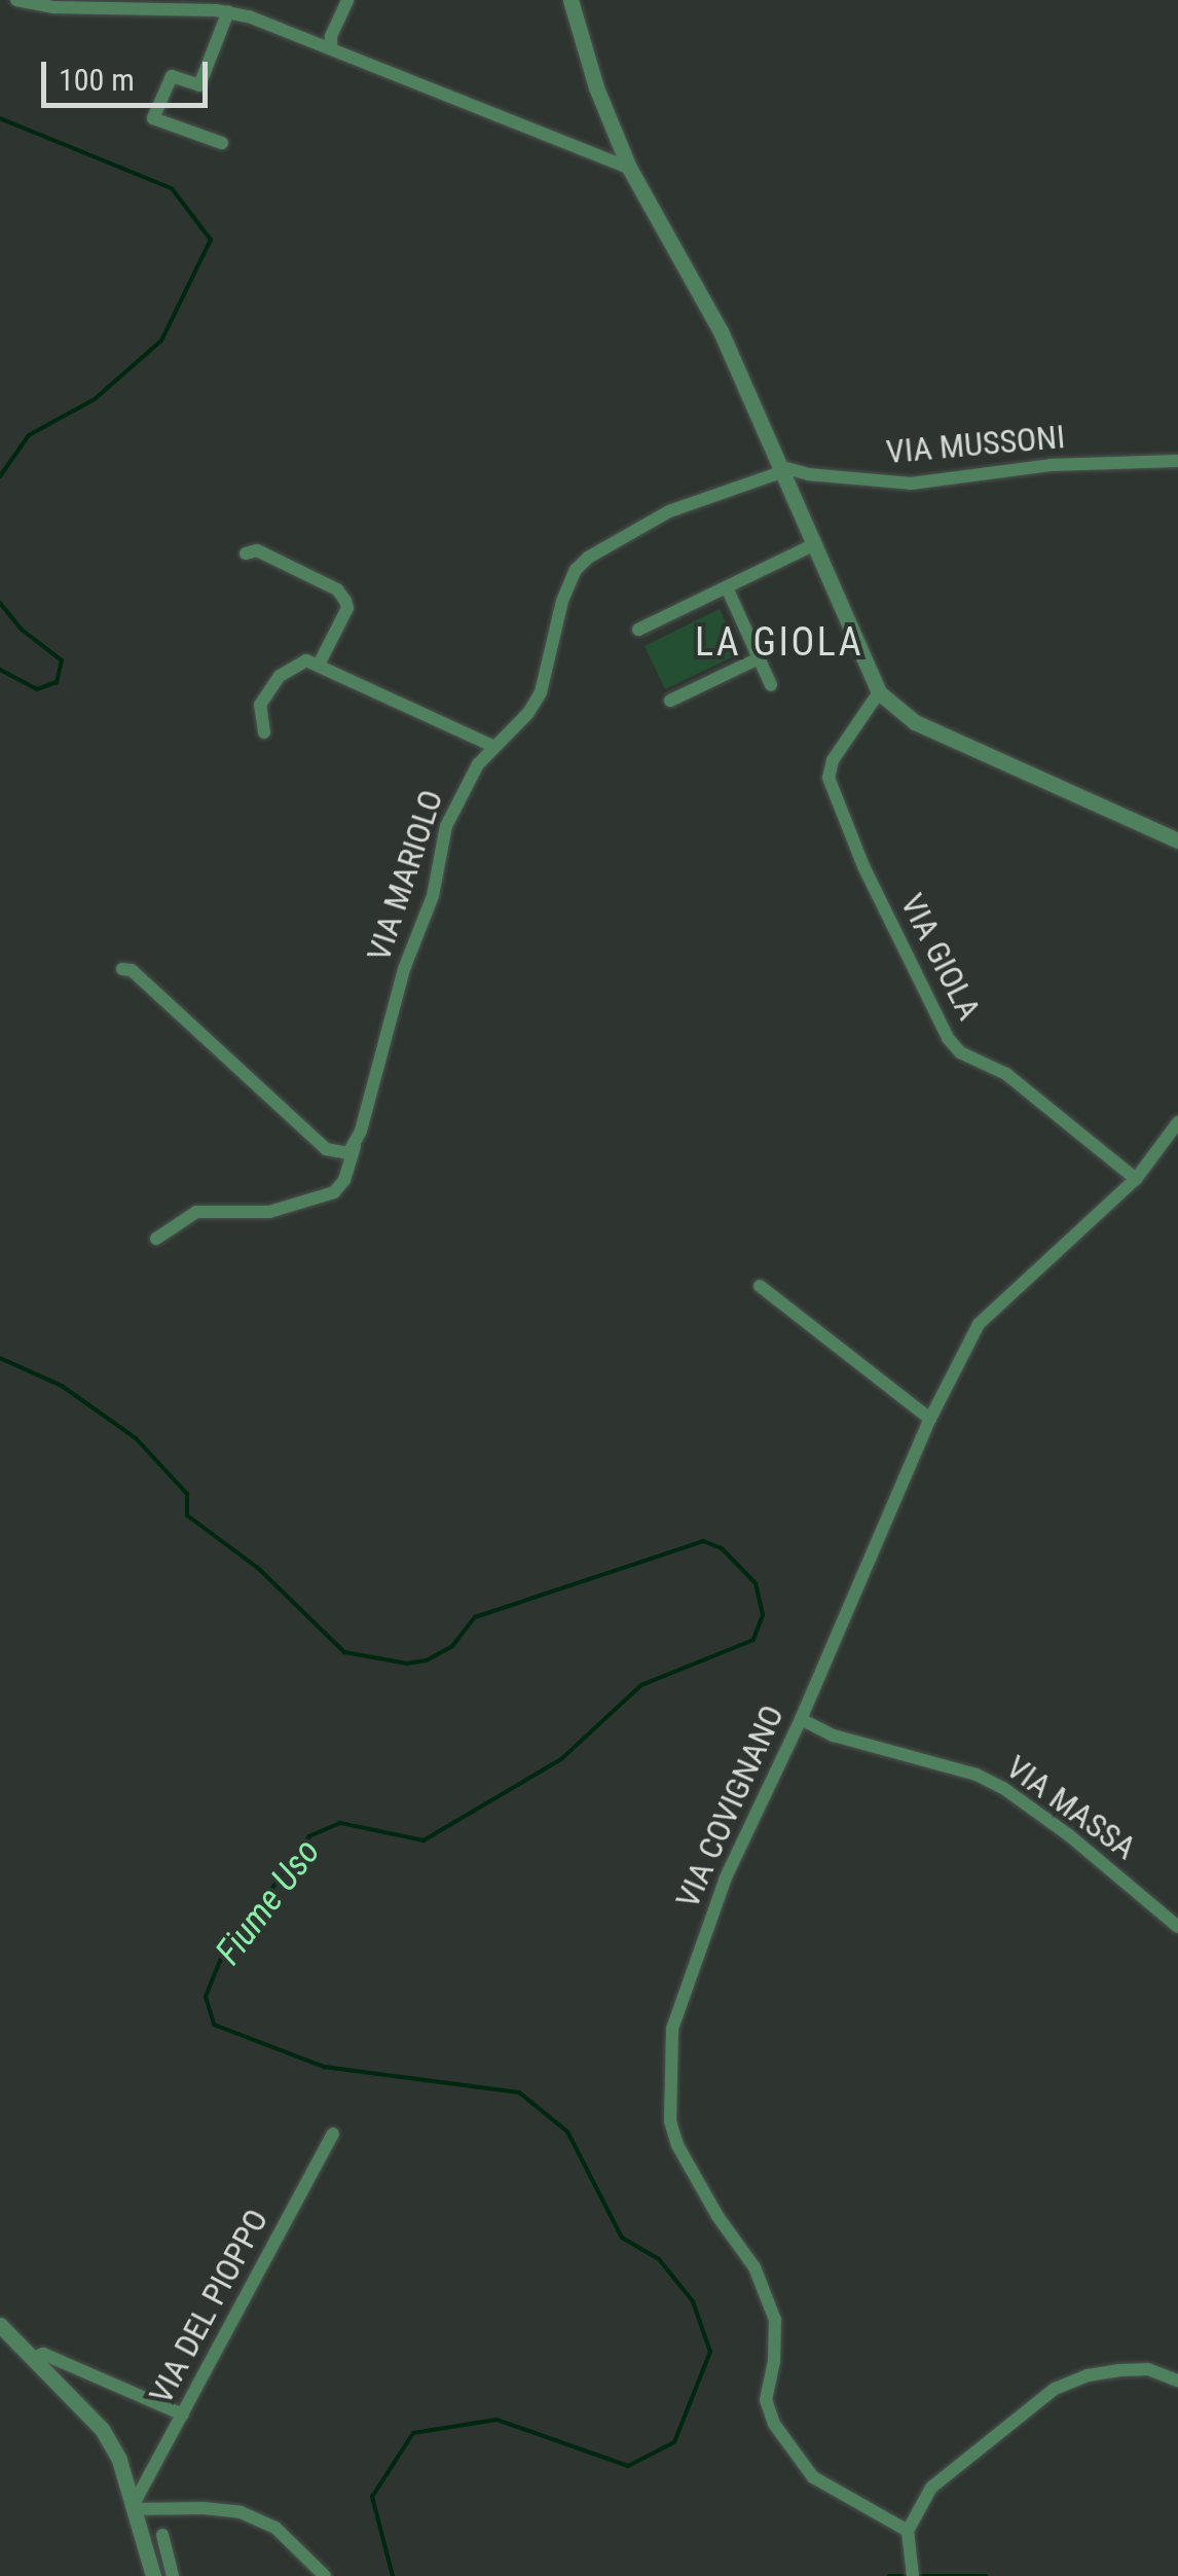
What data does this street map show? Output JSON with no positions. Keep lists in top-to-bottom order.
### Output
{
  "streets": {
    "street": [
      "VIA MUSSONI",
      "VIA MARIOLO",
      "VIA GIOLA",
      "VIA COVIGNANO",
      "VIA MASSA",
      "VIA DEL PIOPPO"
    ]
  },
  "crossings": [
    ["VIA MUSSONI", "VIA MARIOLO"],
    ["VIA GIOLA", "VIA COVIGNANO"],
    ["VIA COVIGNANO", "VIA MASSA"]
  ],
  "districts": ["LA GIOLA"],
  "water": ["Fiume Uso"],
  "scale_bar": "100 m"
}
